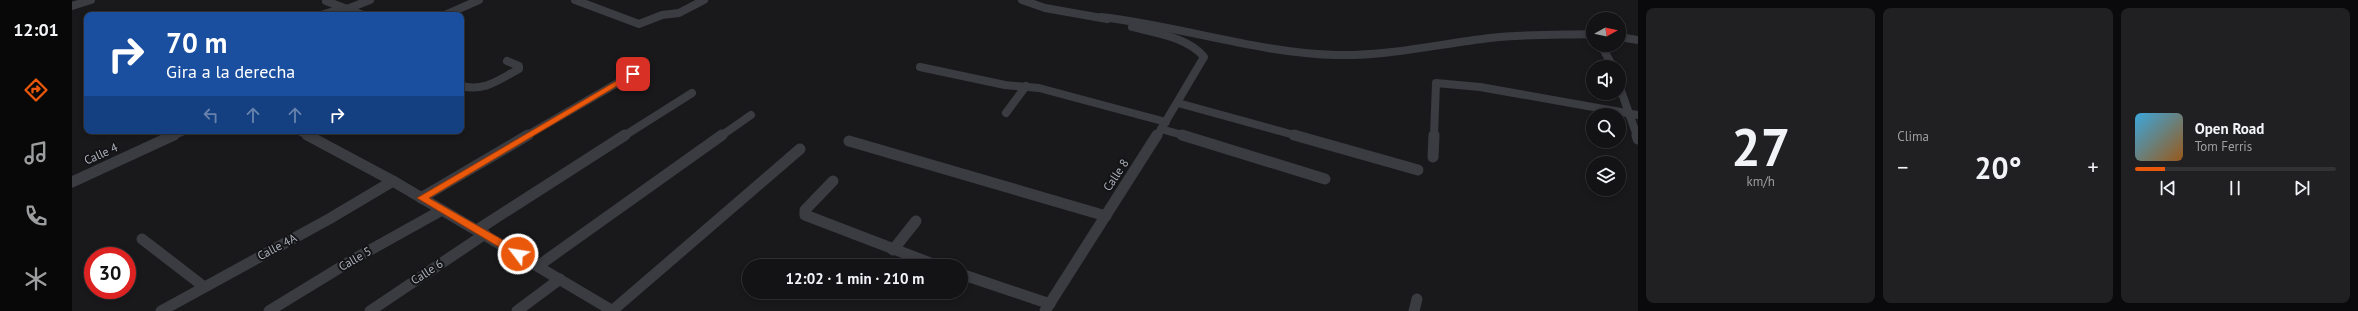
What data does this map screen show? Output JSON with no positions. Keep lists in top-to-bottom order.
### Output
{
  "streets": {
    "street": [
      "Calle 4",
      "Calle 8",
      "Calle 4A",
      "Calle 5",
      "Calle 6"
    ]
  },
  "north": "right",
  "page": {
    "tabs": "12:01",
    "tile": [
      ["27", "km/h"],
      "Clima"
    ],
    "turn": ["70 m", "Gira a la derecha"],
    "song": ["Open Road", "Tom Ferris"],
    "heat": ["−", "20°", "+"],
    "limit": "30",
    "trip": "12:02 · 1 min · 210 m"
  }
}
